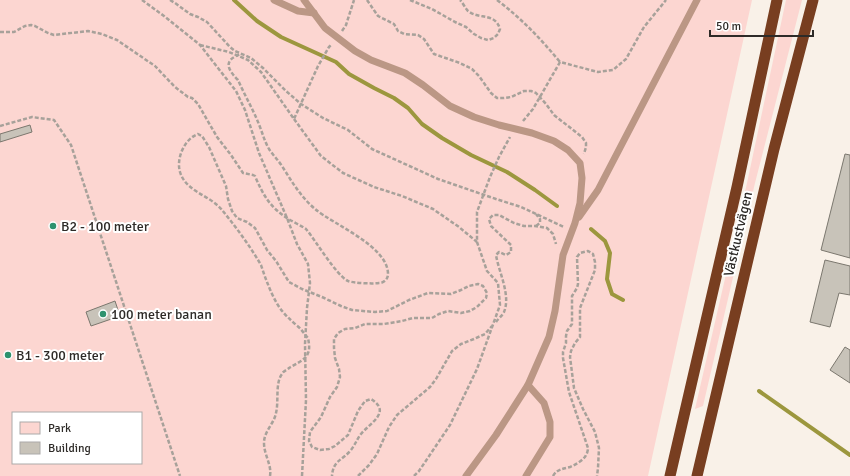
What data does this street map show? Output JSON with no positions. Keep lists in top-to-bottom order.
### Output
{
  "streets": {
    "highway": ["Västkustvägen"]
  },
  "places": ["B2 - 100 meter", "100 meter banan", "B1 - 300 meter"],
  "legend": ["Park", "Building"],
  "scale_bar": "50 m"
}
